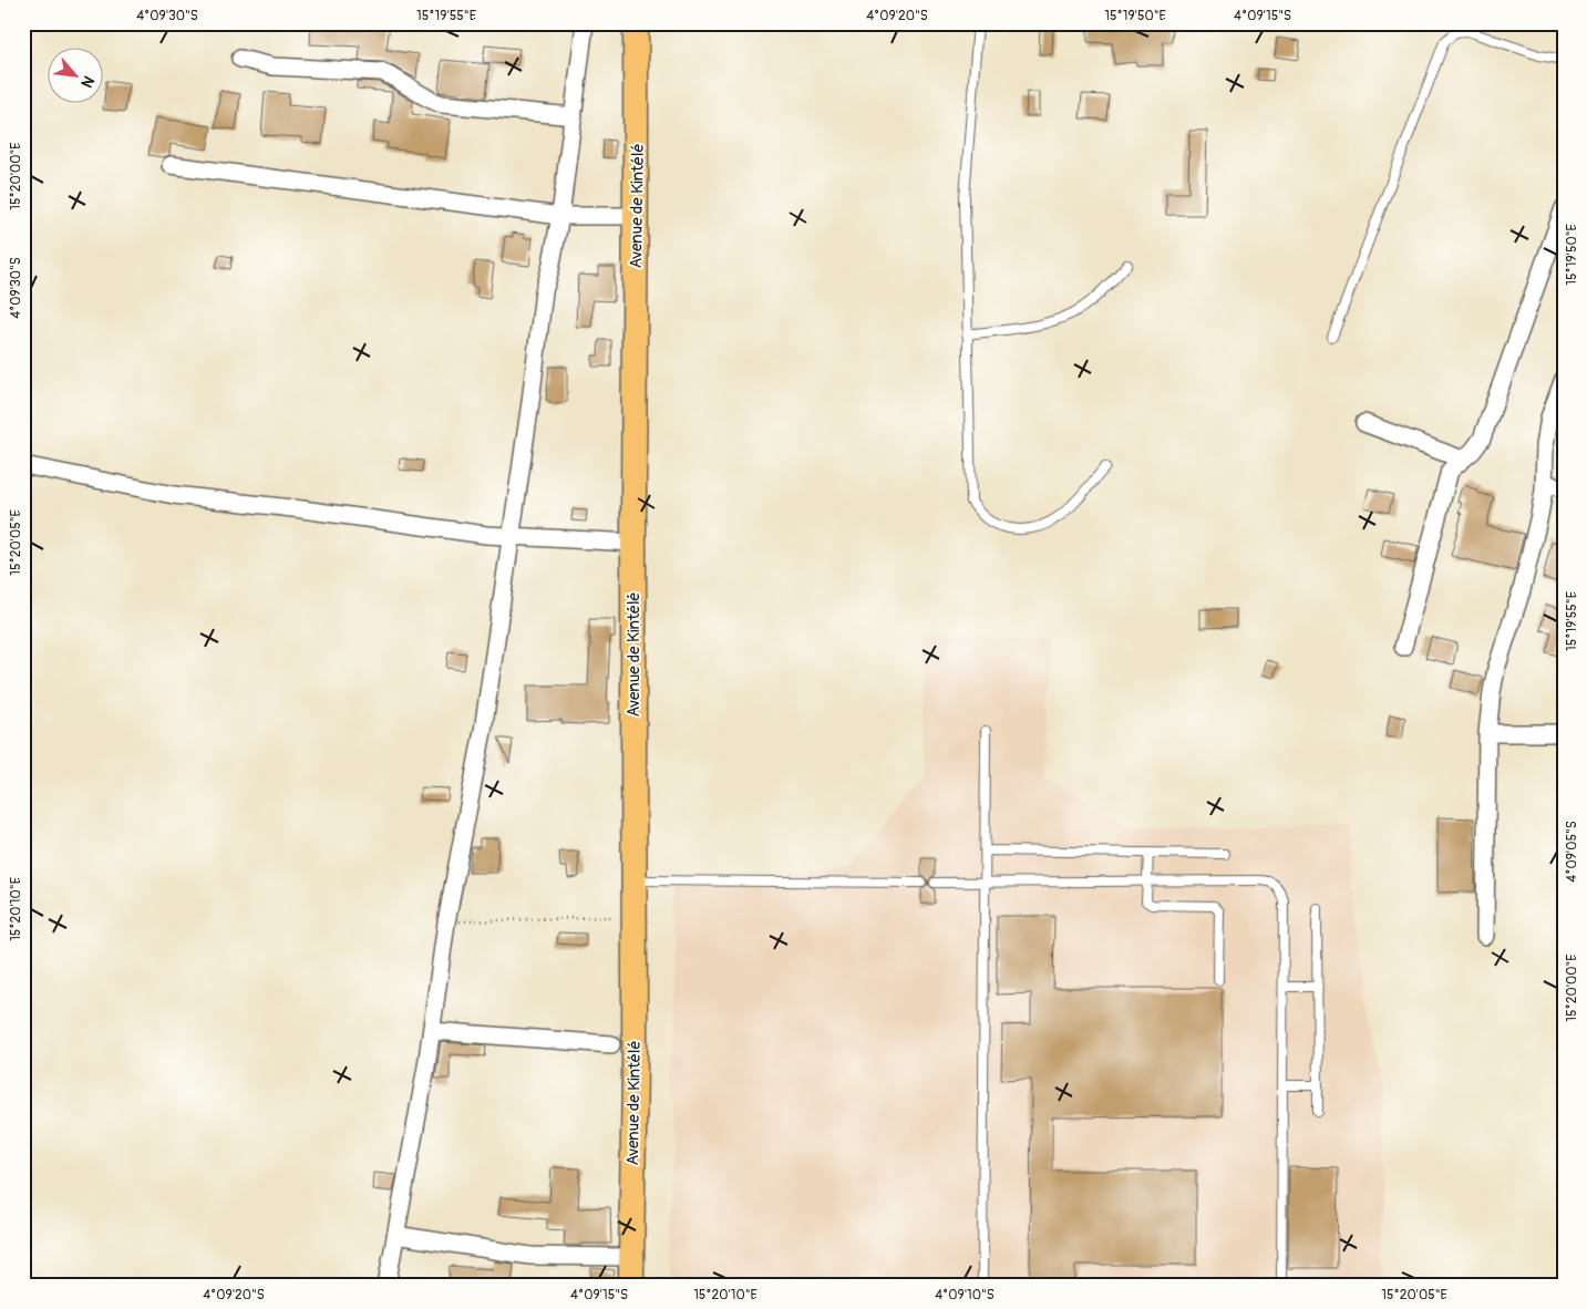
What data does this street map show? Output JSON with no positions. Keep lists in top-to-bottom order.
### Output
{
  "streets": {
    "main road": ["Avenue de Kintélé"]
  },
  "north": "bottom right",
  "coordinates": [
    "4°09'30\"S",
    "15°19'55\"E",
    "4°09'20\"S",
    "15°19'50\"E",
    "4°09'15\"S",
    "15°20'00\"E",
    "15°20'05\"E",
    "4°09'05\"S",
    "15°20'10\"E",
    "4°09'10\"S"
  ]
}
